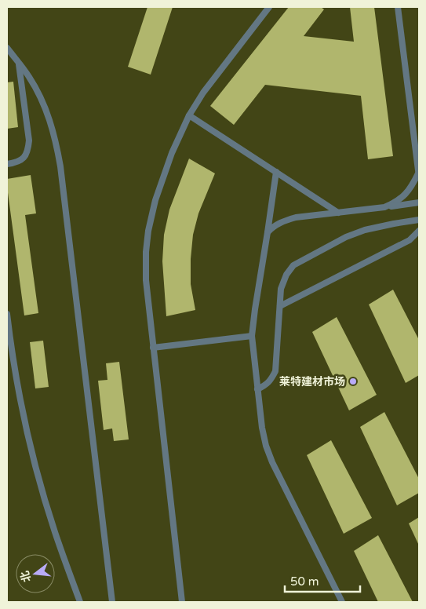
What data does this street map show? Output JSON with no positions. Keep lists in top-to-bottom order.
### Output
{
  "places": ["莱特建材市场"],
  "scale_bar": "50 m",
  "north": "left"
}
